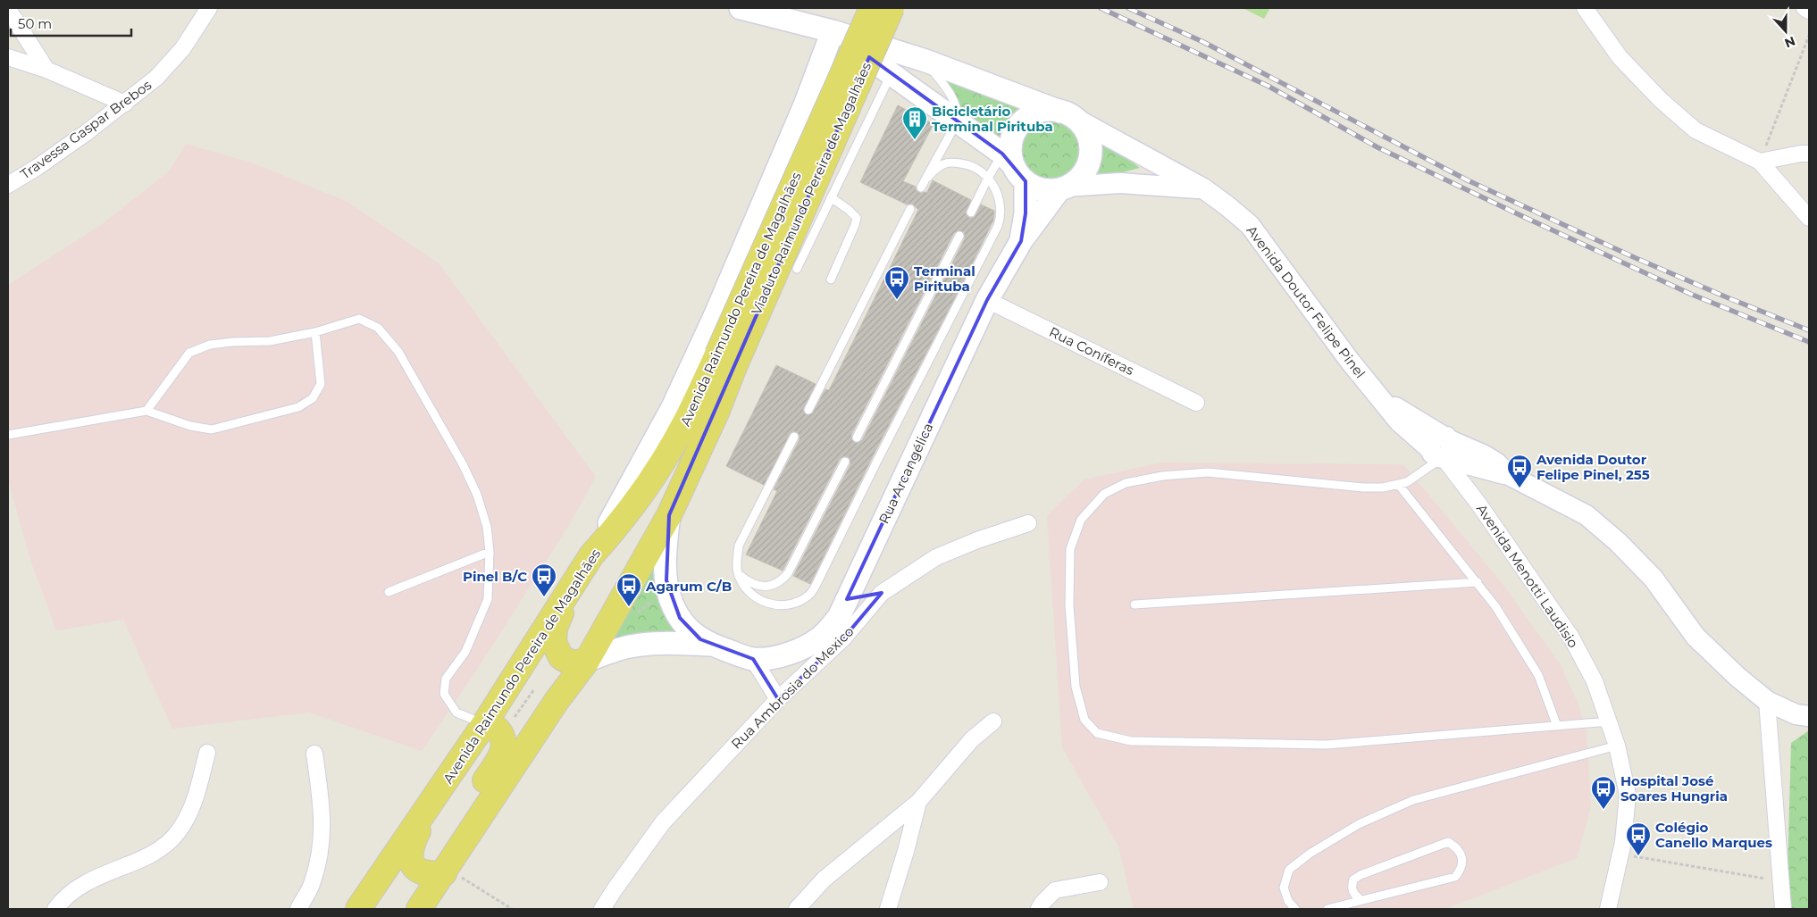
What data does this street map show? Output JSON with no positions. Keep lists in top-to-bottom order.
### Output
{
  "streets": {
    "main road": [
      "Viaduto Raimundo Pereira de Magalhães",
      "Avenida Raimundo Pereira de Magalhães",
      "Avenida Doutor Felipe Pinel",
      "Rua Arcangélica"
    ],
    "street": [
      "Travessa Gaspar Brebos",
      "Rua Coníferas",
      "Avenida Menotti Laudisio",
      "Rua Ambrosia do Mexico"
    ]
  },
  "crossings": [
    ["Viaduto Raimundo Pereira de Magalhães", "Avenida Raimundo Pereira de Magalhães"],
    ["Avenida Doutor Felipe Pinel", "Rua Arcangélica"],
    ["Avenida Doutor Felipe Pinel", "Avenida Menotti Laudisio"],
    ["Rua Coníferas", "Rua Arcangélica"]
  ],
  "places": {
    "building": ["Bicicletário Terminal Pirituba"],
    "bus stop": [
      "Terminal Pirituba",
      "Avenida Doutor Felipe Pinel, 255",
      "Pinel B/C",
      "Agarum C/B",
      "Hospital José Soares Hungria",
      "Colégio Canello Marques"
    ]
  },
  "scale_bar": "50 m",
  "north": "bottom"
}
